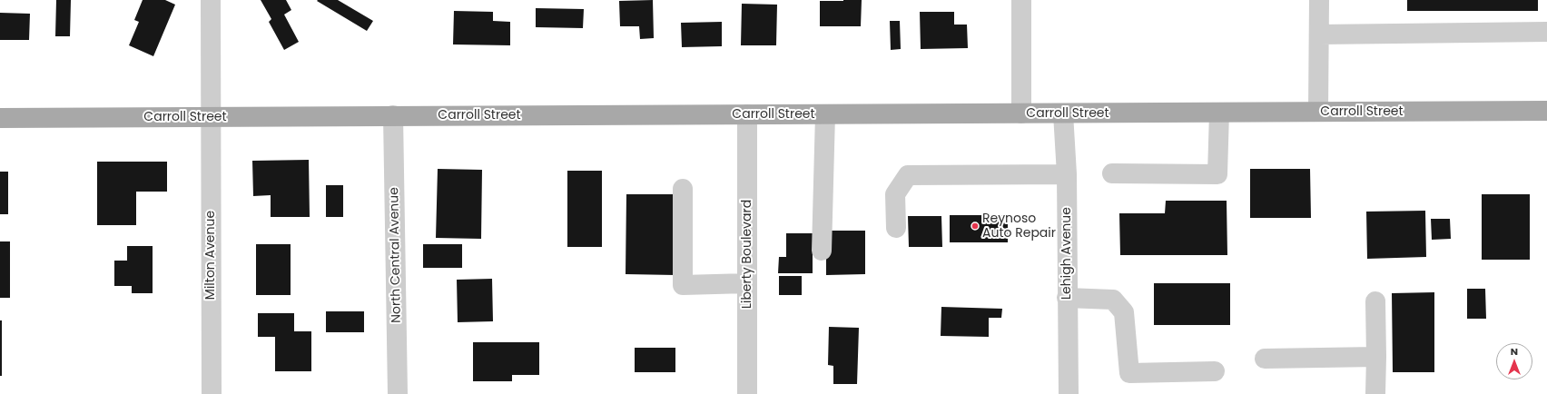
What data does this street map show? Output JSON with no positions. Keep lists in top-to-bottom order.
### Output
{
  "streets": {
    "main road": ["Carroll Street"],
    "street": [
      "Lehigh Avenue",
      "Liberty Boulevard",
      "Milton Avenue",
      "North Central Avenue"
    ]
  },
  "crossings": [
    ["Carroll Street", "Lehigh Avenue"],
    ["Carroll Street", "Liberty Boulevard"],
    ["Carroll Street", "Milton Avenue"],
    ["Carroll Street", "North Central Avenue"]
  ],
  "places": ["Reynoso Auto Repair"],
  "north": "top"
}
